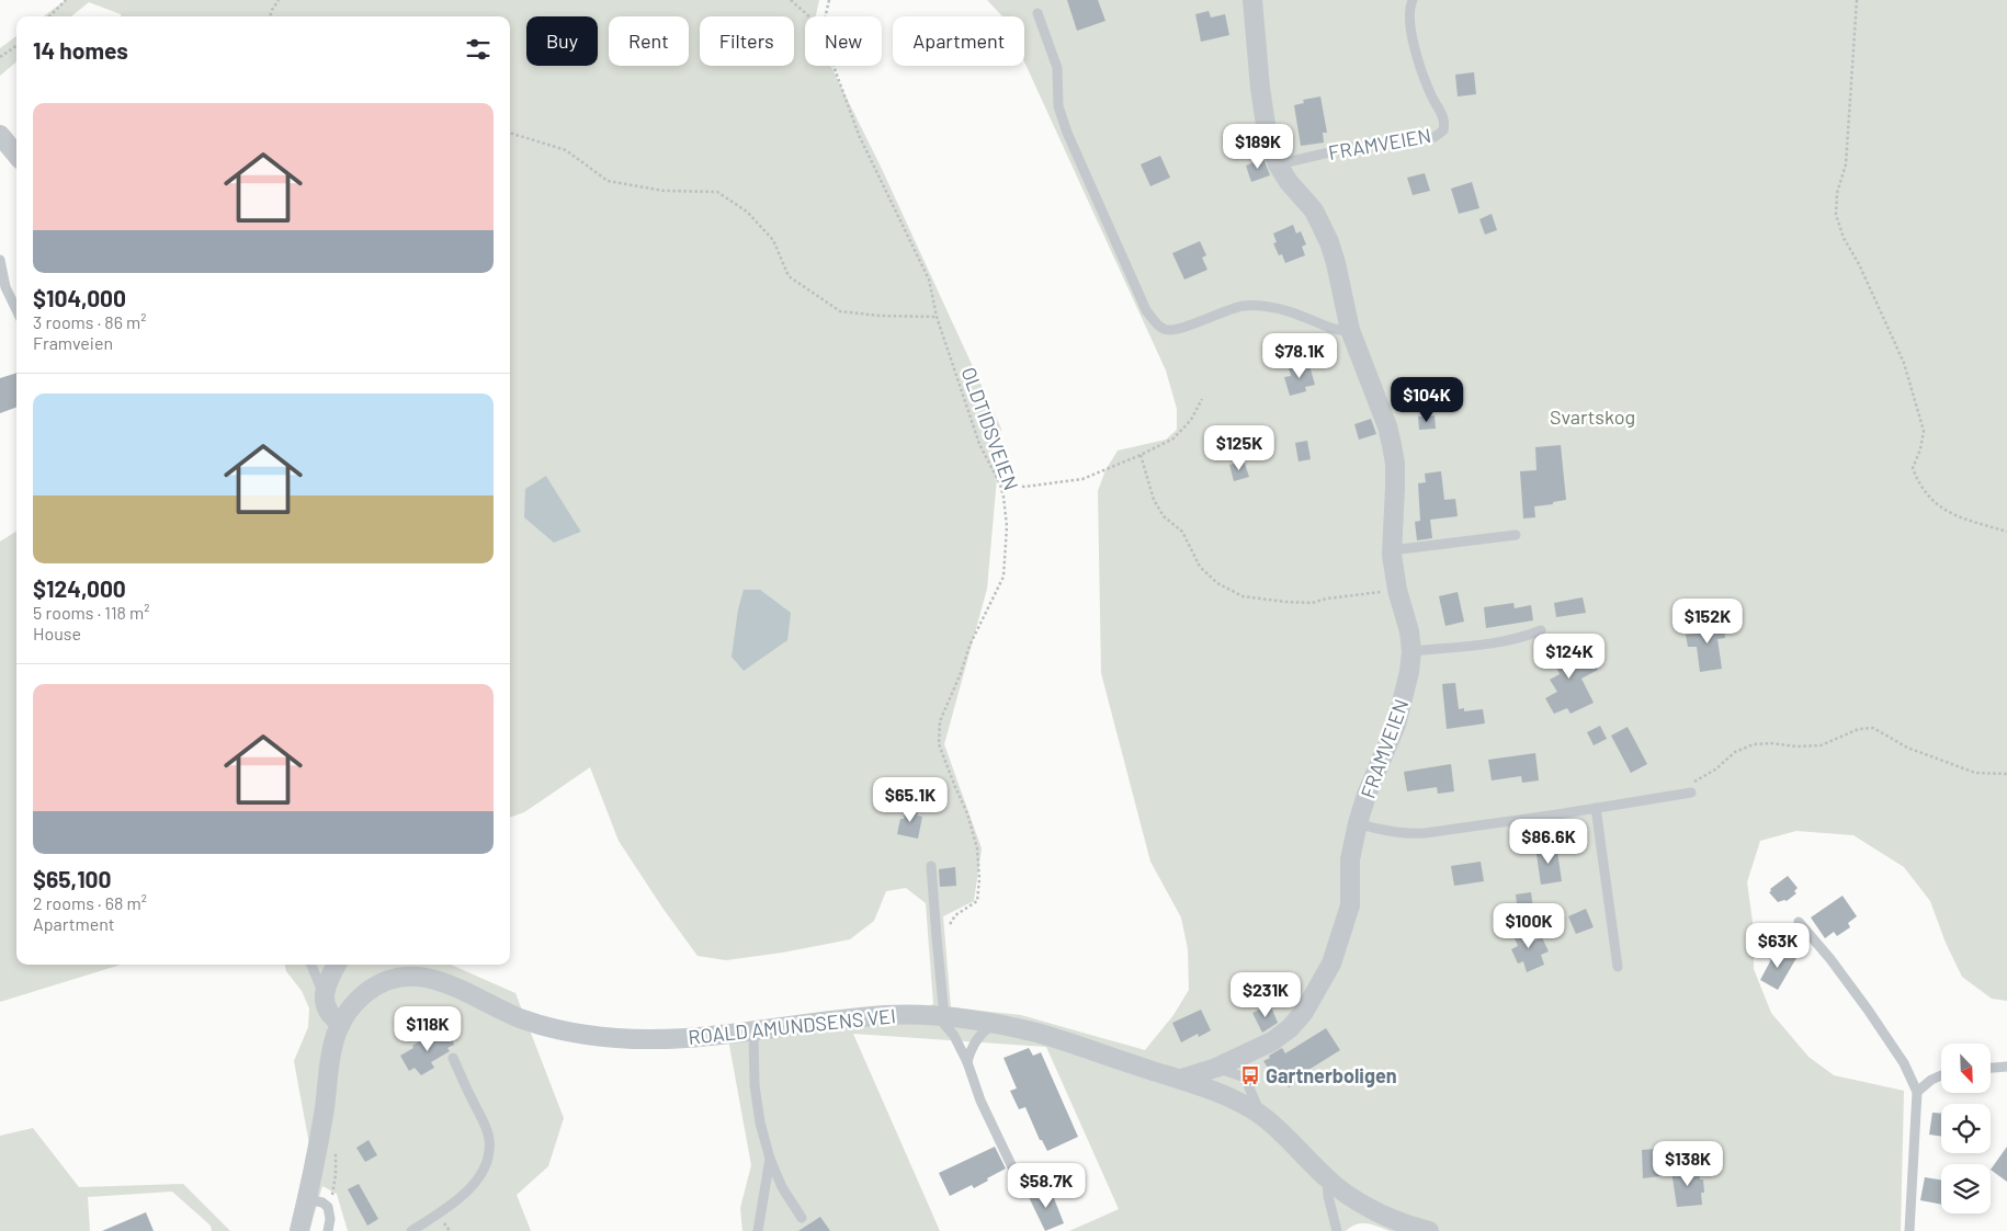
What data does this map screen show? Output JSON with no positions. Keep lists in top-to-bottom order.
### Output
{
  "streets": {
    "street": ["FRAMVEIEN", "ROALD AMUNDSENS VEI"],
    "path": ["OLDTIDSVEIEN"]
  },
  "crossings": [
    ["FRAMVEIEN", "ROALD AMUNDSENS VEI"]
  ],
  "parks": ["Svartskog"],
  "places": {
    "bus stop": ["Gartnerboligen"]
  },
  "north": "bottom right",
  "page": {
    "chip": [
      "Buy",
      "Rent",
      "Filters",
      "New",
      "Apartment"
    ],
    "heading": "14 homes",
    "list": [
      {
        "name": "$104,000",
        "note": "3 rooms · 86 m² · Framveien"
      },
      {
        "name": "$124,000",
        "note": "5 rooms · 118 m² · House"
      },
      {
        "name": "$65,100",
        "note": "2 rooms · 68 m² · Apartment"
      }
    ],
    "price": [
      "$189K",
      "$78.1K",
      "$104K",
      "$125K",
      "$152K",
      "$124K",
      "$65.1K",
      "$86.6K",
      "$100K",
      "$63K",
      "$231K",
      "$118K",
      "$138K",
      "$58.7K"
    ]
  }
}
